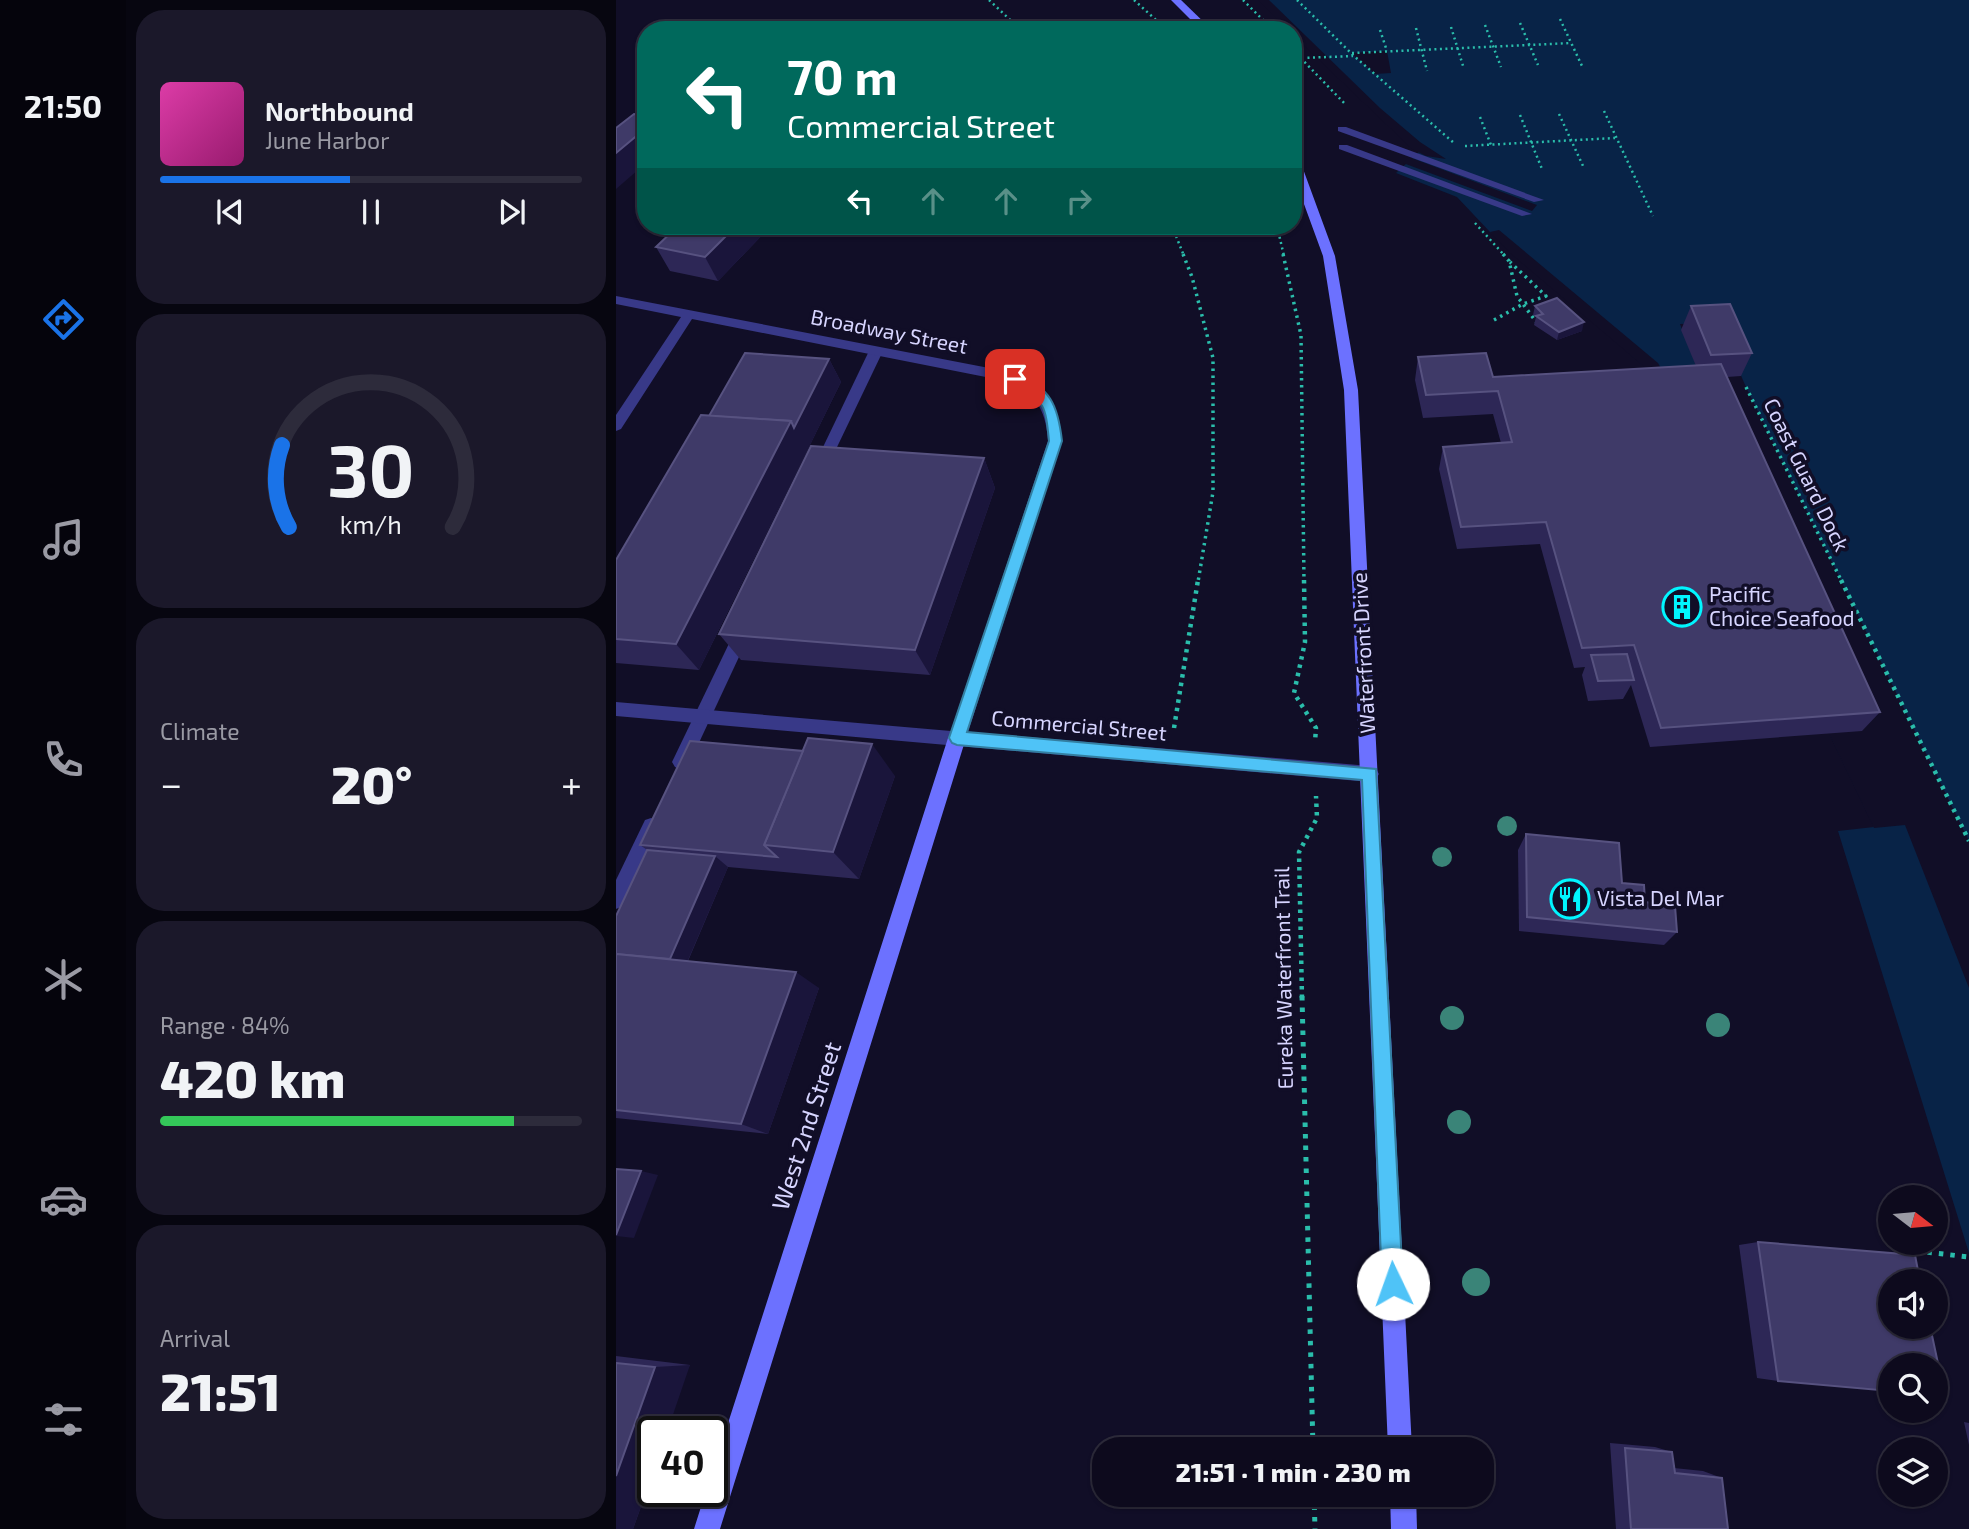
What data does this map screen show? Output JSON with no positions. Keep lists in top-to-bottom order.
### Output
{
  "streets": {
    "street": [
      "Broadway Street",
      "Waterfront Drive",
      "Commercial Street",
      "West 2nd Street"
    ],
    "path": ["Coast Guard Dock", "Eureka Waterfront Trail"]
  },
  "crossings": [
    ["Broadway Street", "Commercial Street"],
    ["Broadway Street", "West 2nd Street"],
    ["Waterfront Drive", "Commercial Street"],
    ["Commercial Street", "Eureka Waterfront Trail"],
    ["Commercial Street", "West 2nd Street"]
  ],
  "places": {
    "building": ["Pacific Choice Seafood"],
    "restaurant": ["Vista Del Mar"]
  },
  "north": "right",
  "page": {
    "tabs": "21:50",
    "turn": ["70 m", "Commercial Street"],
    "song": ["Northbound", "June Harbor"],
    "tile": [
      "Climate",
      ["Range · 84%", "420 km"],
      ["Arrival", "21:51"]
    ],
    "heat": ["−", "20°", "+"],
    "limit": "40",
    "trip": "21:51 · 1 min · 230 m",
    "gauge": ["30", "km/h"]
  }
}
